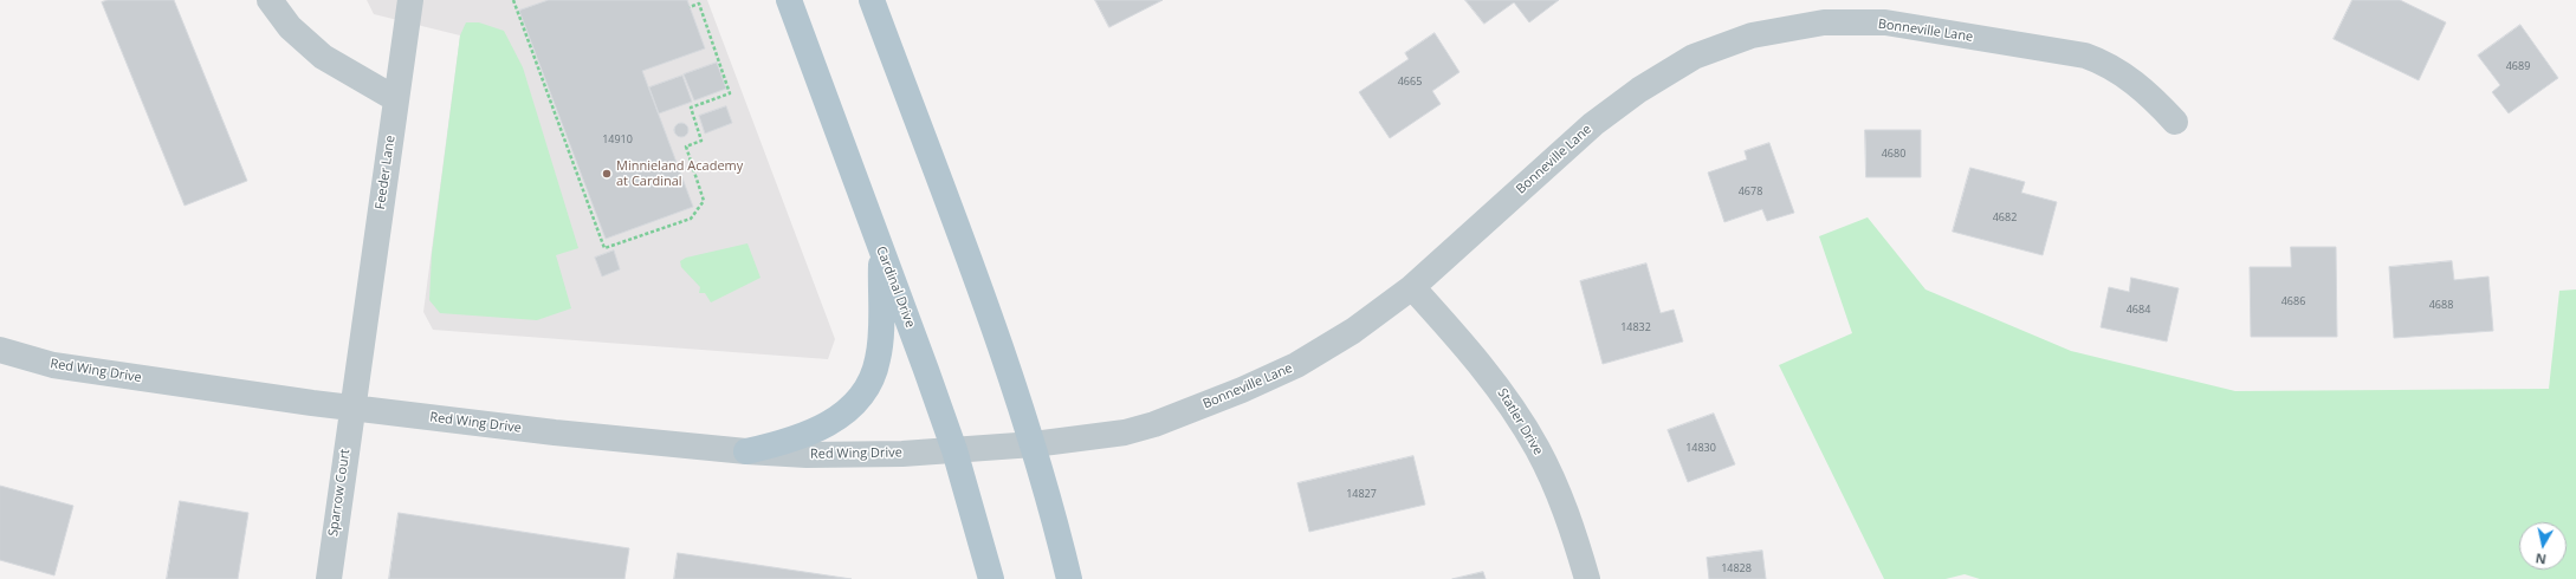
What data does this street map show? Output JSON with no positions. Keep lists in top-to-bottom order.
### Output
{
  "streets": {
    "main road": ["Cardinal Drive"],
    "street": [
      "Bonneville Lane",
      "Feeder Lane",
      "Red Wing Drive",
      "Statler Drive",
      "Sparrow Court"
    ]
  },
  "crossings": [
    ["Bonneville Lane", "Cardinal Drive"],
    ["Bonneville Lane", "Red Wing Drive"],
    ["Bonneville Lane", "Statler Drive"],
    ["Feeder Lane", "Red Wing Drive"],
    ["Feeder Lane", "Sparrow Court"],
    ["Cardinal Drive", "Red Wing Drive"],
    ["Red Wing Drive", "Sparrow Court"]
  ],
  "places": ["Minnieland Academy at Cardinal"],
  "house_numbers": [
    "4689",
    "4665",
    "14910",
    "4680",
    "4678",
    "4682",
    "4686",
    "4688",
    "4684",
    "14832",
    "14830",
    "14827",
    "14828"
  ],
  "north": "bottom"
}
